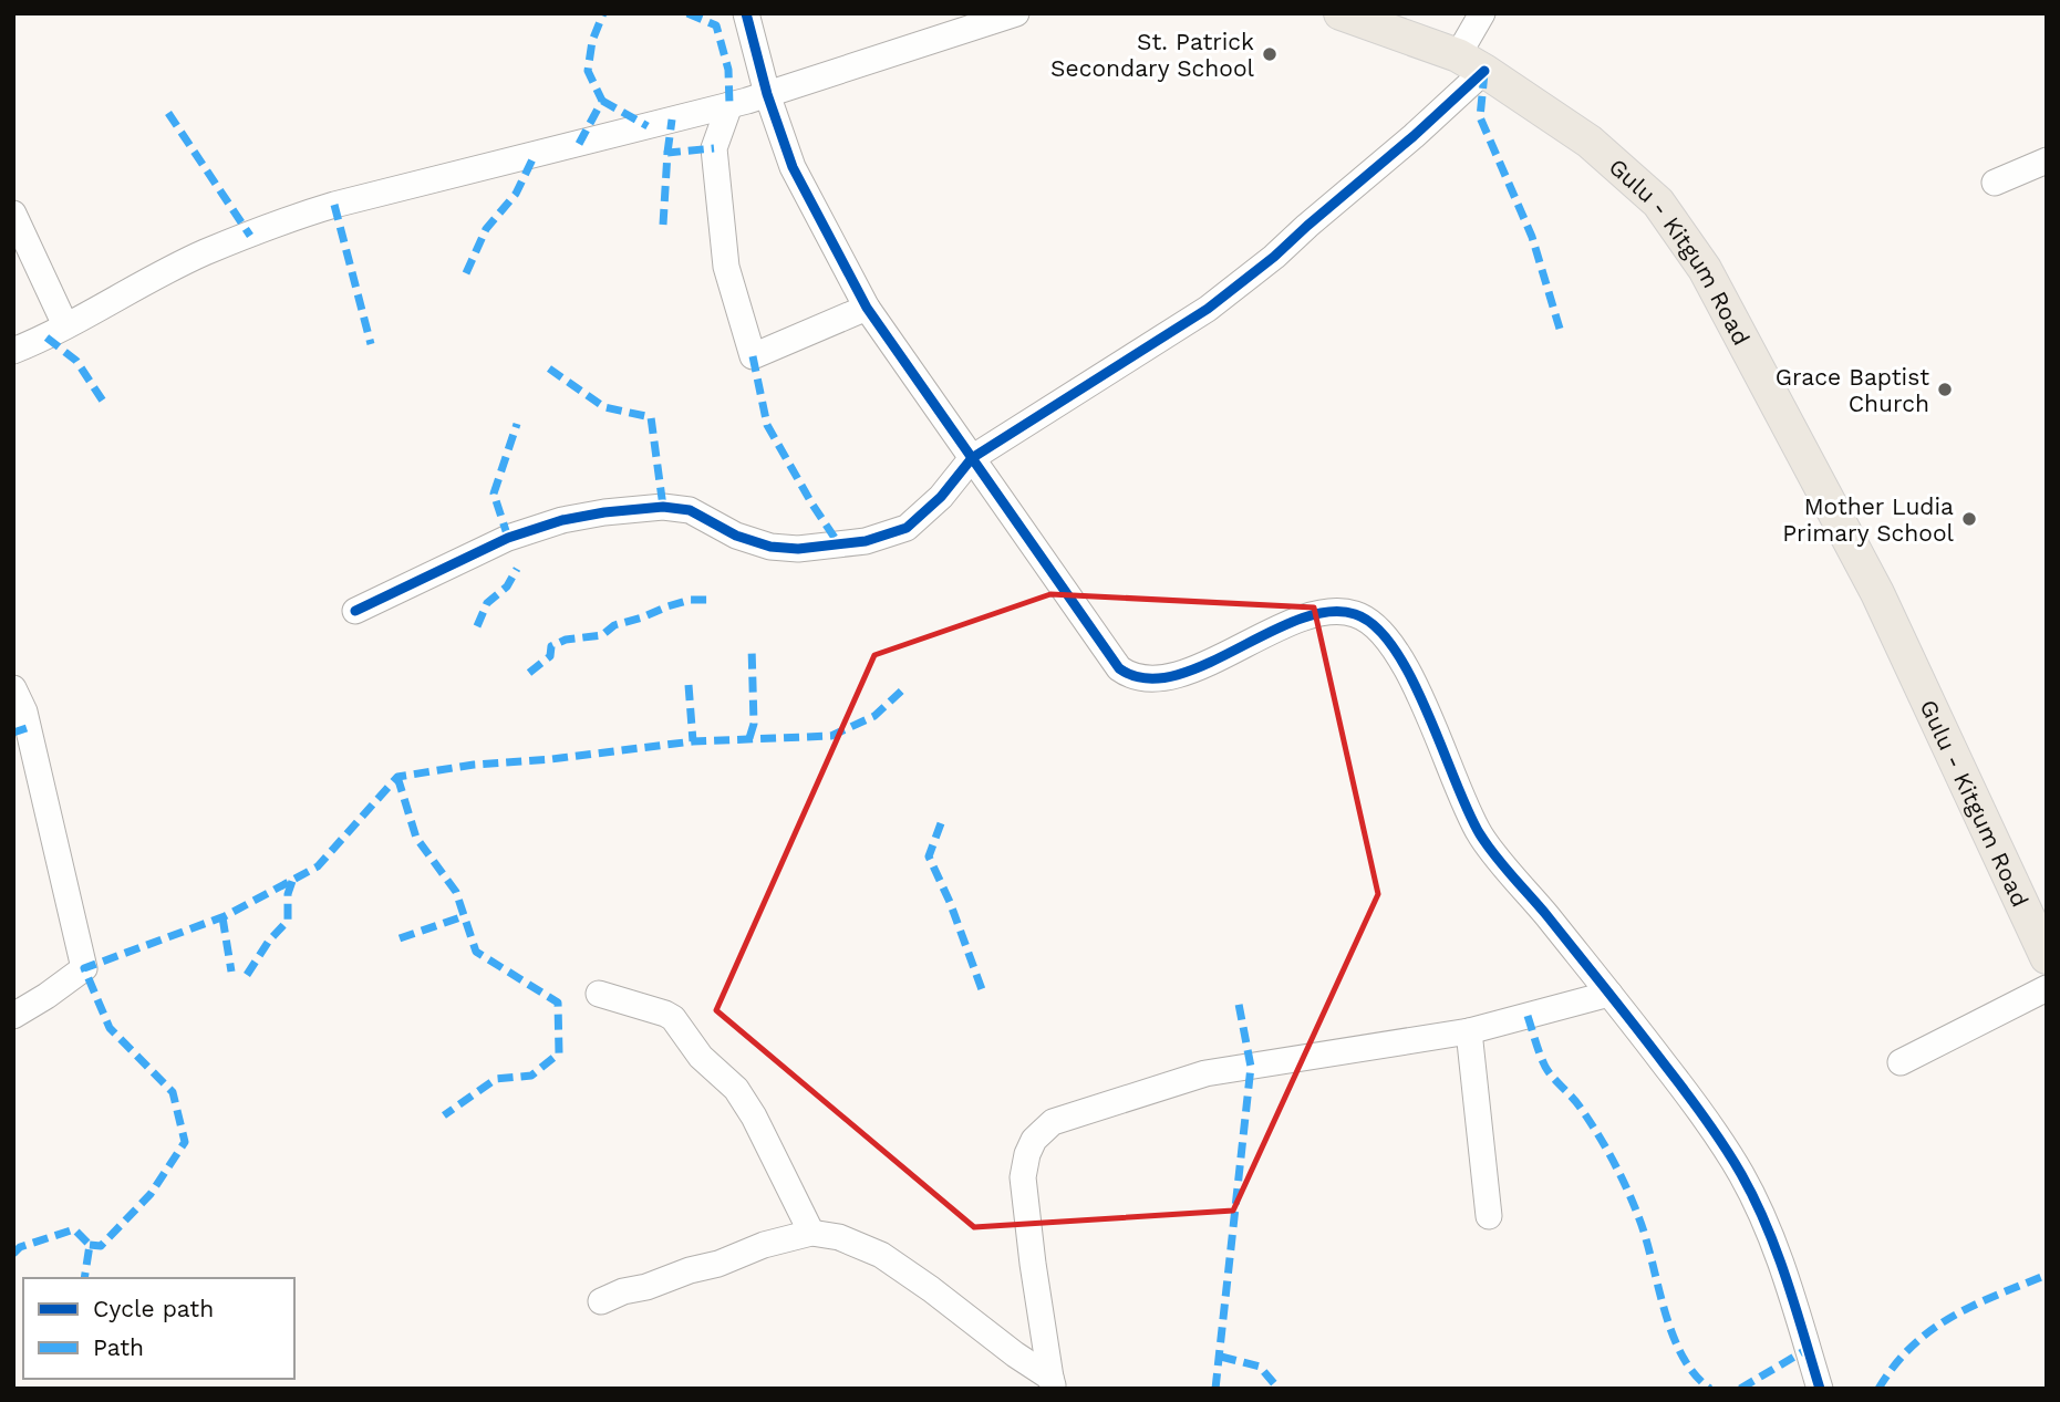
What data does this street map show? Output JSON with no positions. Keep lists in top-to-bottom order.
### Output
{
  "streets": {
    "main road": ["Gulu - Kitgum Road"]
  },
  "places": ["St. Patrick Secondary School", "Grace Baptist Church", "Mother Ludia Primary School"],
  "legend": ["Cycle path", "Path"]
}
